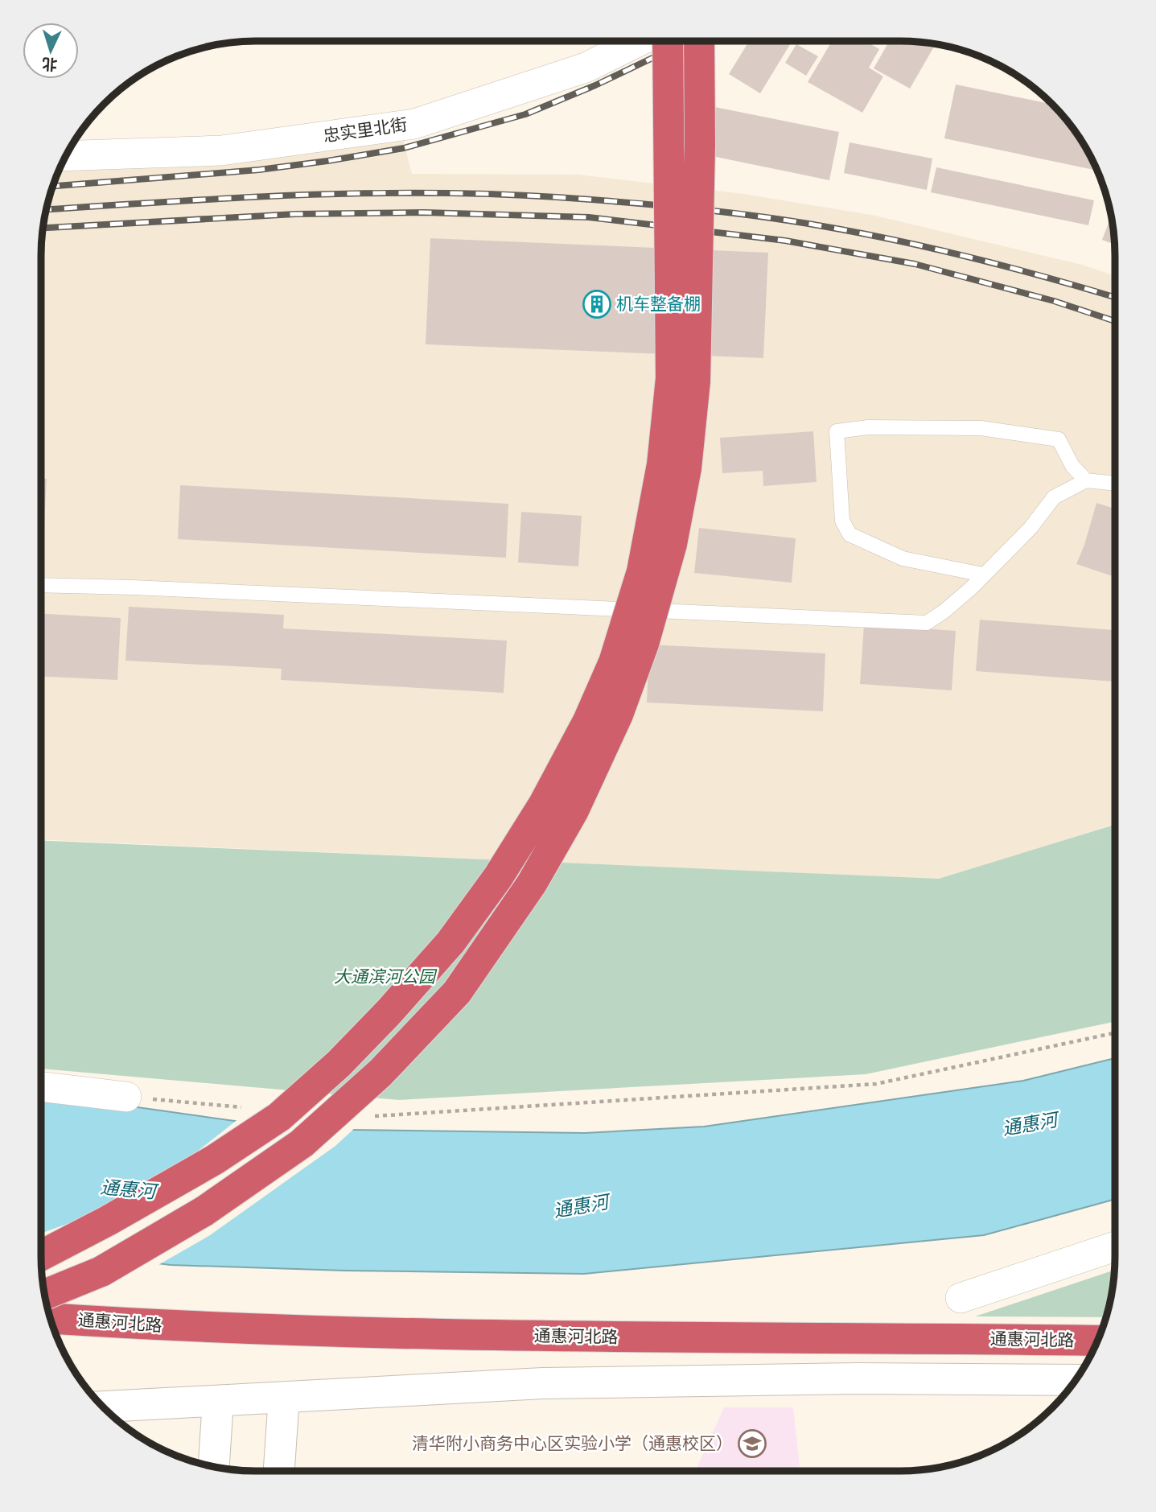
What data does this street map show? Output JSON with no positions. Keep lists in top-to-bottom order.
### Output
{
  "streets": {
    "highway": ["通惠河北路"],
    "street": ["忠实里北街"]
  },
  "water": ["通惠河"],
  "parks": ["大通滨河公园"],
  "places": {
    "building": ["机车整备棚"],
    "school or university": ["清华附小商务中心区实验小学（通惠校区）"]
  },
  "north": "bottom"
}
